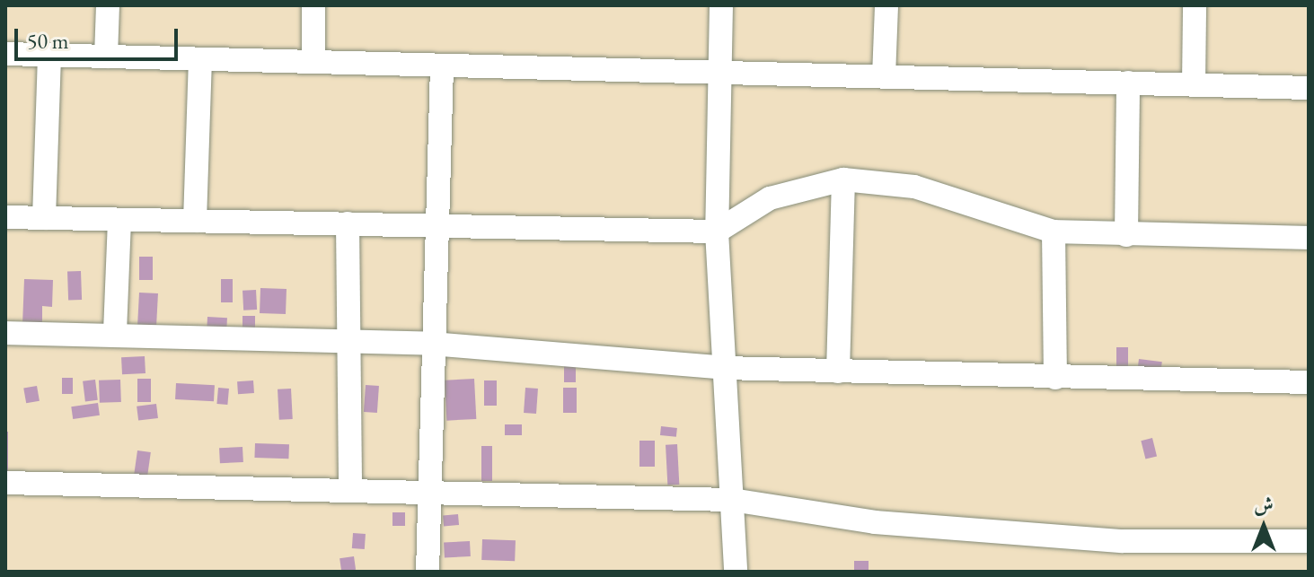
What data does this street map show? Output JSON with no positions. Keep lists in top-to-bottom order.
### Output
{
  "scale_bar": "50 m",
  "north": "top"
}
